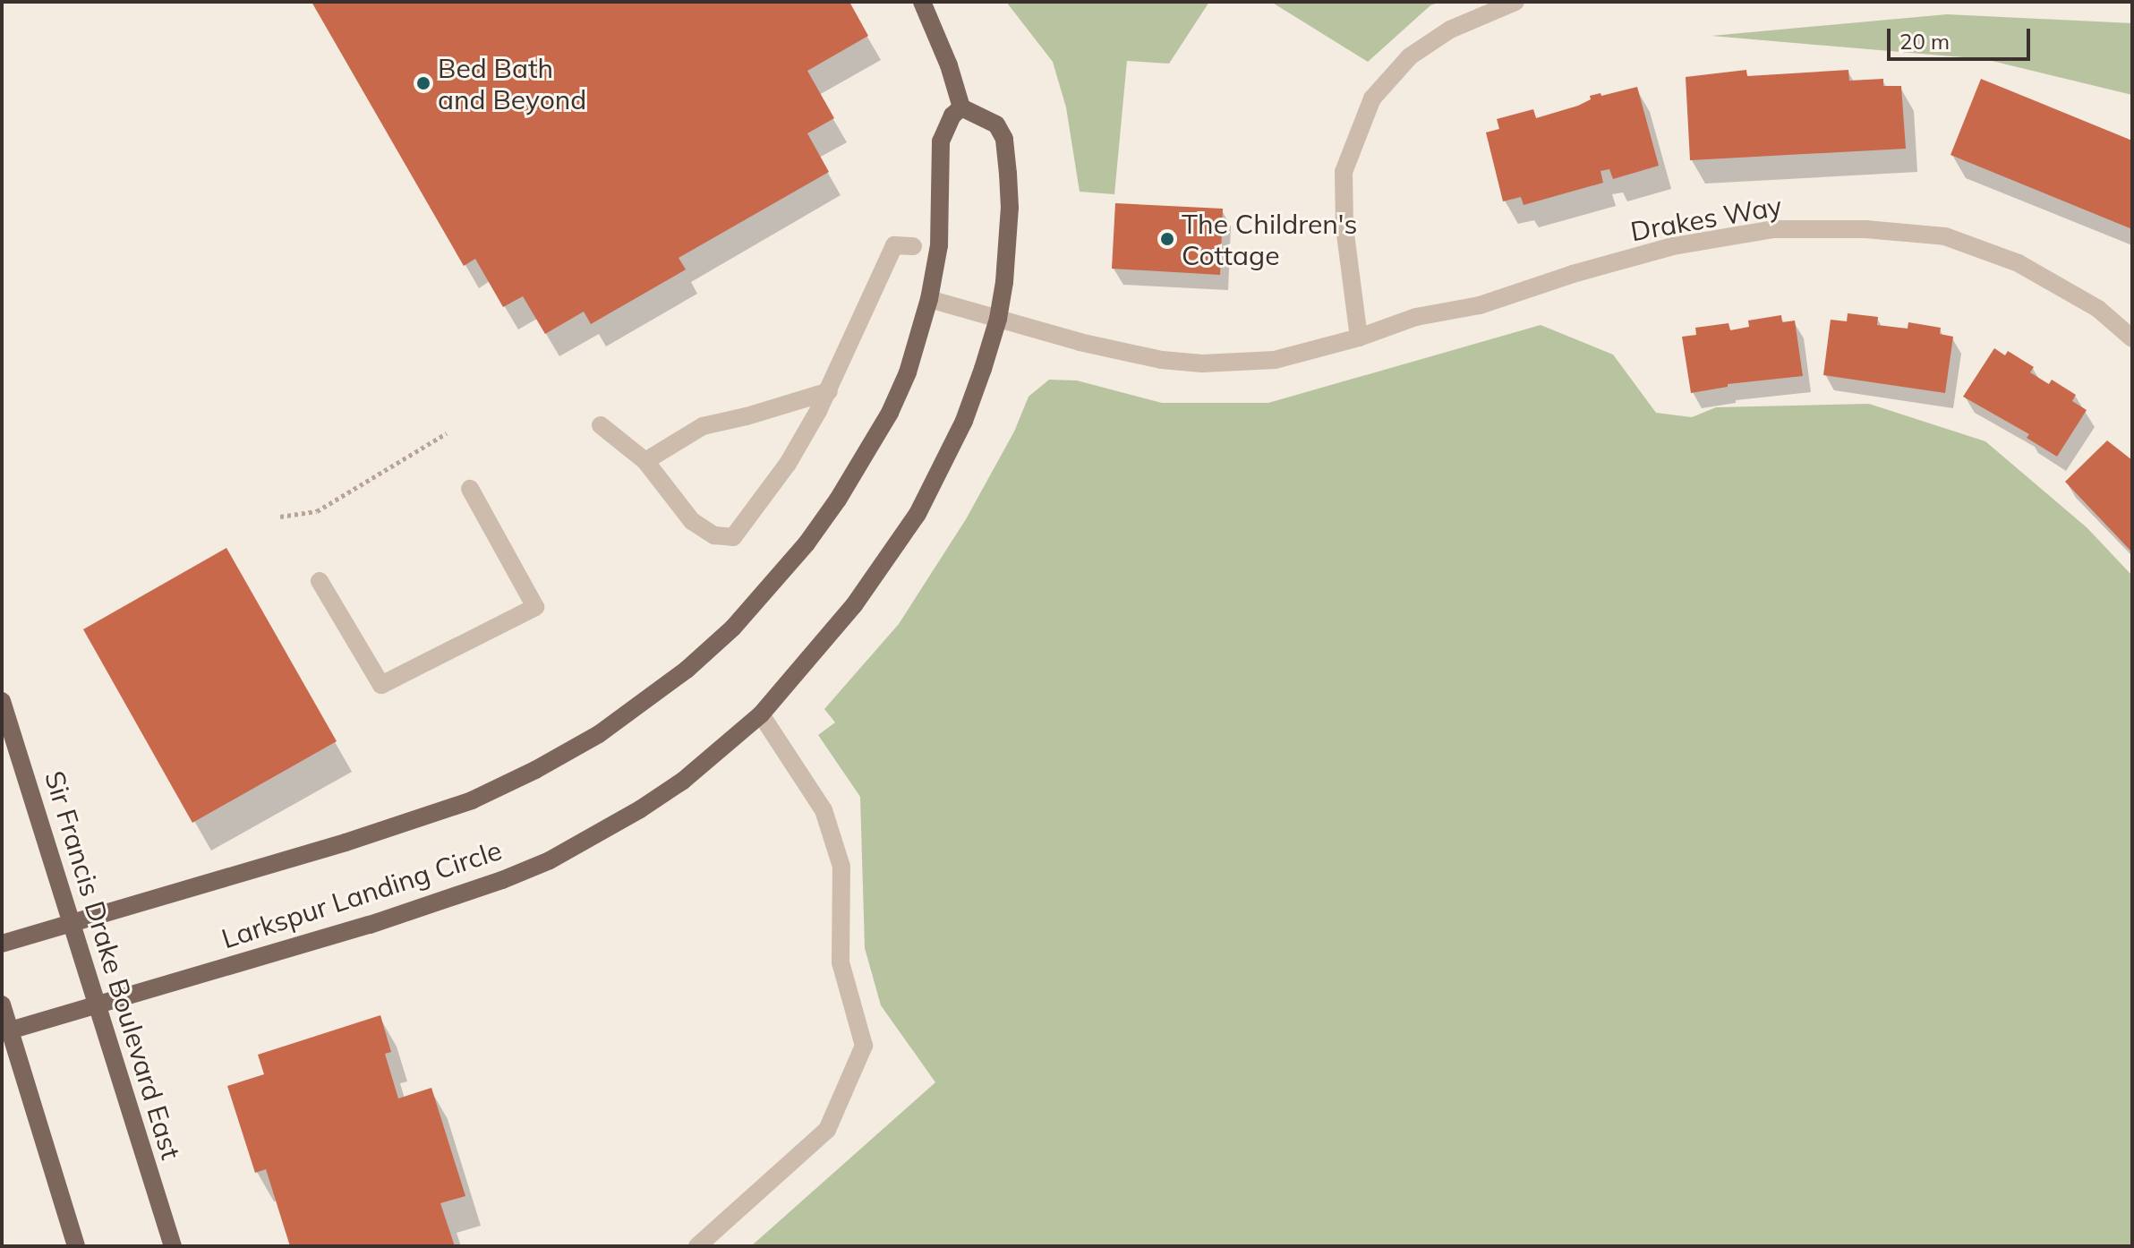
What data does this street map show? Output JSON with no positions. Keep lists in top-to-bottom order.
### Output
{
  "streets": {
    "main road": ["Larkspur Landing Circle", "Sir Francis Drake Boulevard East"],
    "street": ["Drakes Way"]
  },
  "crossings": [
    ["Drakes Way", "Larkspur Landing Circle"],
    ["Larkspur Landing Circle", "Sir Francis Drake Boulevard East"]
  ],
  "places": ["Bed Bath and Beyond", "The Children's Cottage"],
  "scale_bar": "20 m"
}
